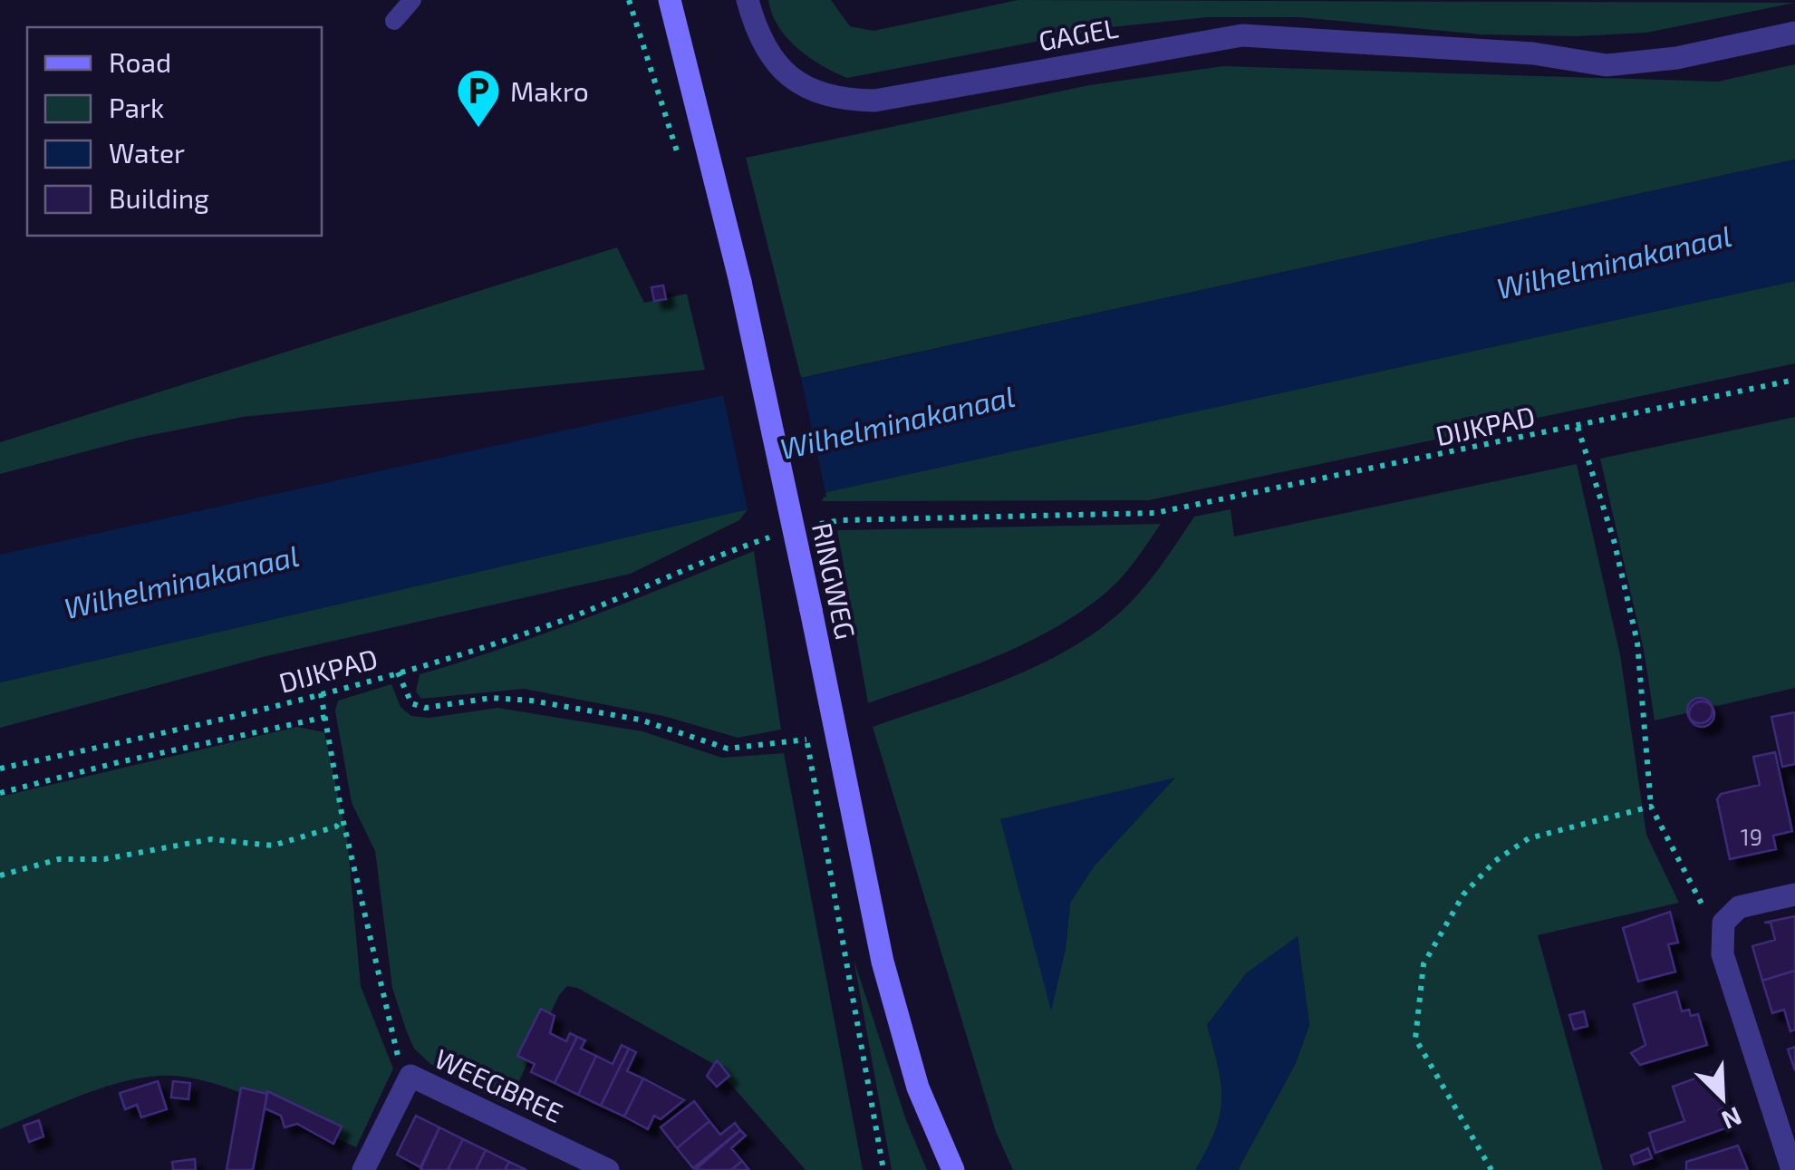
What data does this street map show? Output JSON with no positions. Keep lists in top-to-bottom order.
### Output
{
  "streets": {
    "main road": ["RINGWEG"],
    "street": ["GAGEL", "WEEGBREE"],
    "path": ["DIJKPAD"]
  },
  "water": ["Wilhelminakanaal"],
  "places": {
    "parking": ["Makro"]
  },
  "house_numbers": ["19"],
  "legend": [
    "Road",
    "Park",
    "Water",
    "Building"
  ],
  "north": "bottom right"
}
